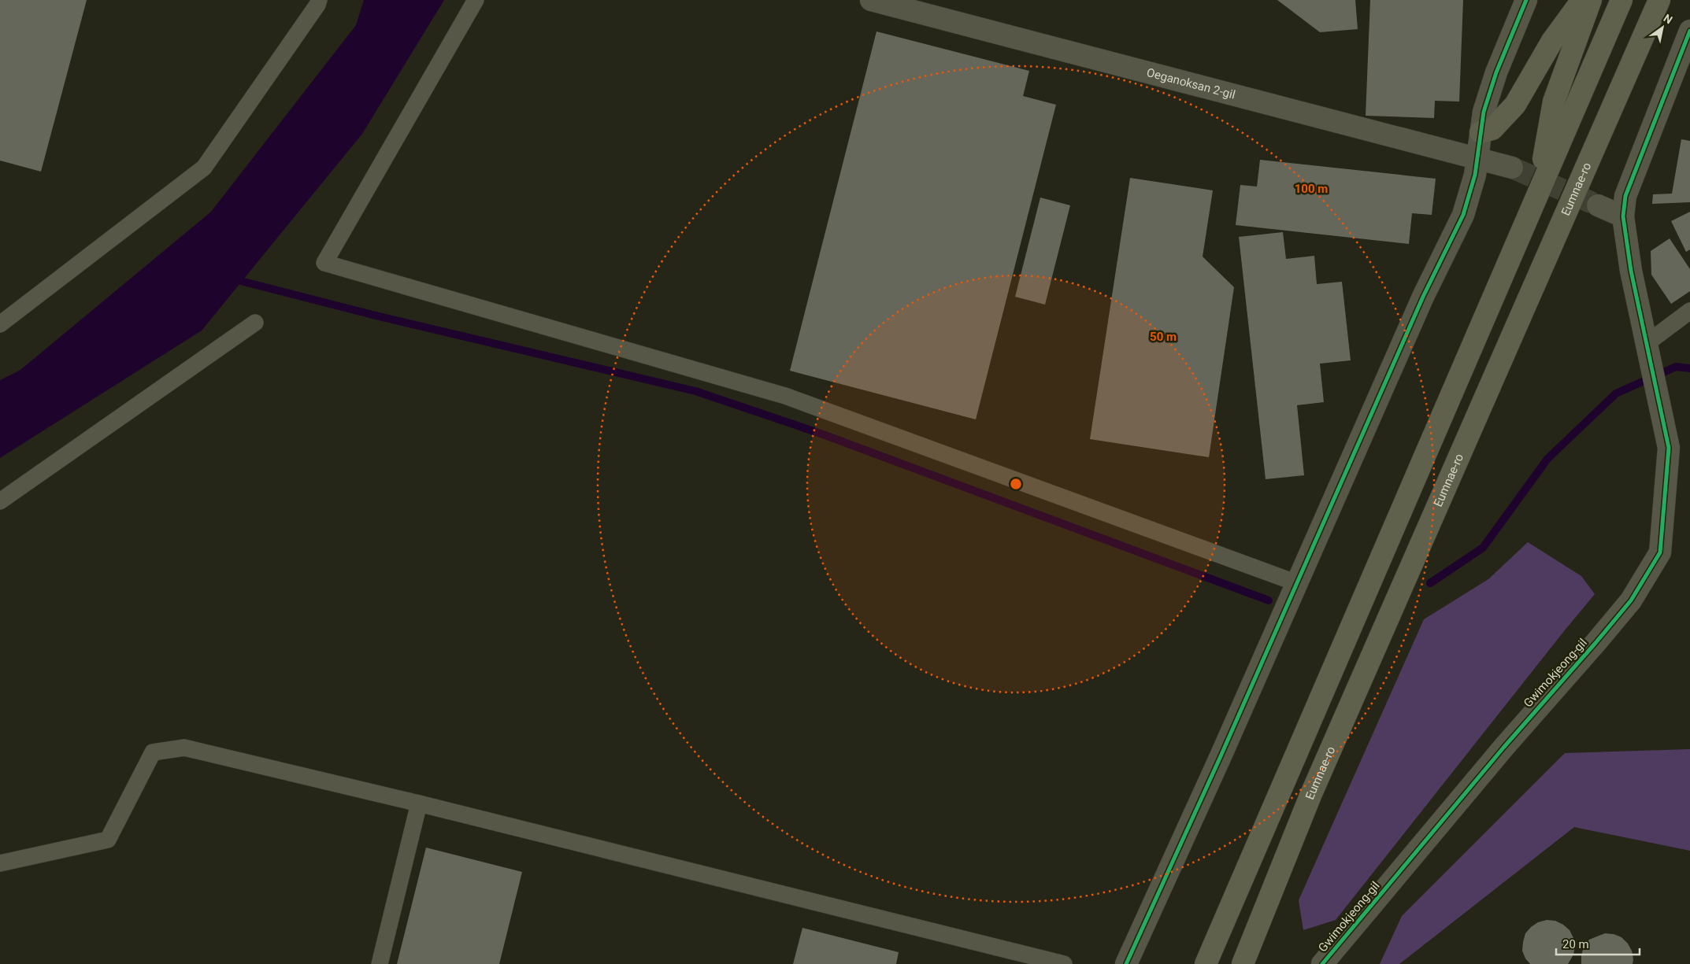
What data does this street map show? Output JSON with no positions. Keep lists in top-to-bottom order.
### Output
{
  "streets": {
    "street": ["Oeganoksan 2-gil", "Eumnae-ro", "Gwimokjeong-gil"]
  },
  "scale_bar": "20 m",
  "north": "top right",
  "rings": ["100 m", "50 m"]
}
